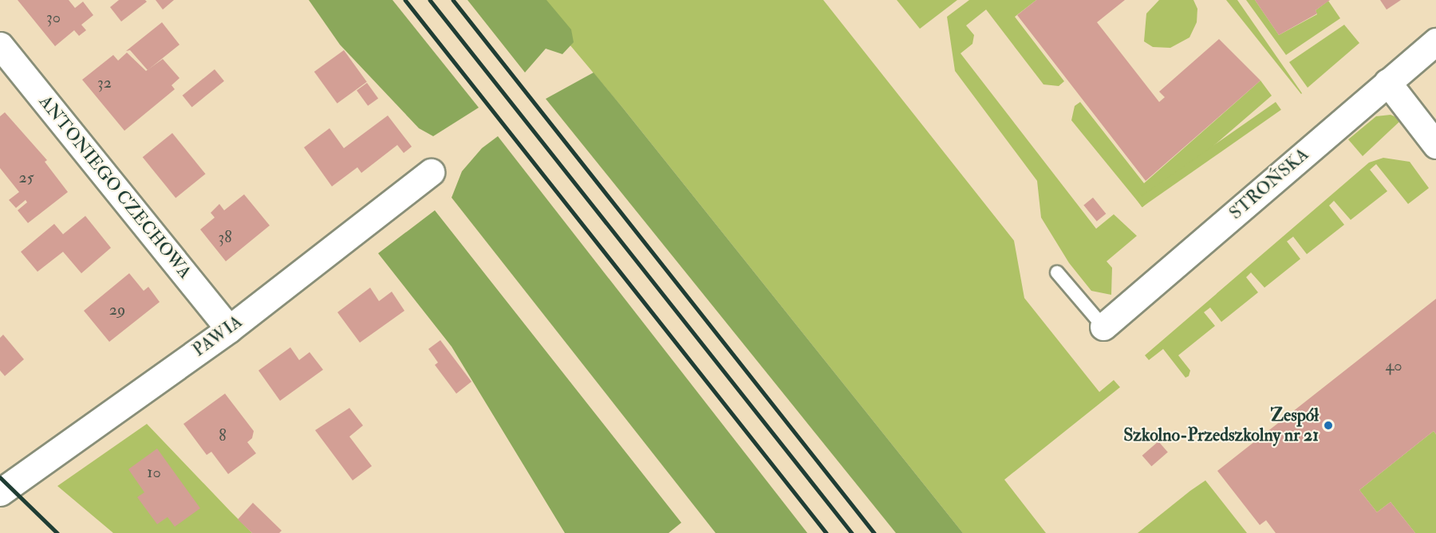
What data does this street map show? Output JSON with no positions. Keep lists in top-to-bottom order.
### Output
{
  "streets": {
    "street": ["STROŃSKA", "ANTONIEGO CZECHOWA", "PAWIA"]
  },
  "crossings": [
    ["ANTONIEGO CZECHOWA", "PAWIA"]
  ],
  "places": ["Zespół Szkolno-Przedszkolny nr 21"],
  "house_numbers": [
    "30",
    "32",
    "25",
    "38",
    "29",
    "40",
    "8",
    "10"
  ]
}
